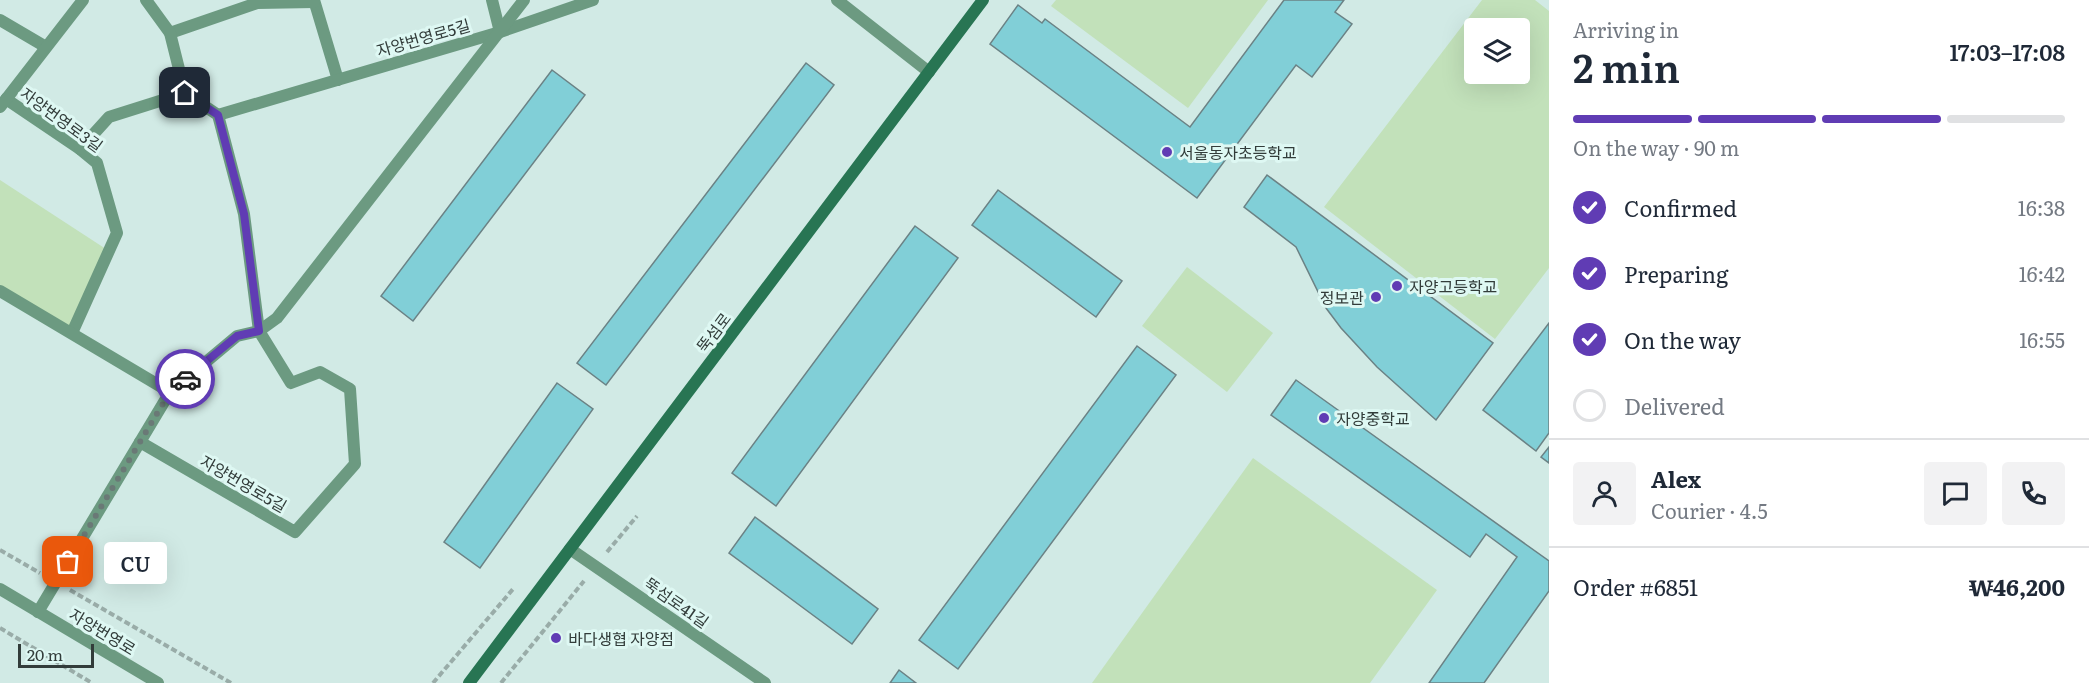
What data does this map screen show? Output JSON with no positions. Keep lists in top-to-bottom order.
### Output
{
  "streets": {
    "main road": ["뚝섬로"],
    "street": [
      "자양번영로5길",
      "자양번영로3길",
      "뚝섬로41길",
      "자양번영로"
    ]
  },
  "crossings": [
    ["자양번영로5길", "자양번영로"],
    ["뚝섬로", "뚝섬로41길"]
  ],
  "places": [
    "서울동자초등학교",
    "자양고등학교",
    "정보관",
    "자양중학교",
    "CU",
    "바다생협 자양점"
  ],
  "scale_bar": "20 m",
  "page": {
    "heading": ["2 min", "Arriving in", "17:03–17:08"],
    "panel": [
      "Alex",
      "Courier · 4.5",
      "Order #6851",
      "₩46,200"
    ],
    "bar": "On the way · 90 m",
    "list": [
      ["Confirmed", "16:38"],
      ["Preparing", "16:42"],
      ["On the way", "16:55"],
      "Delivered"
    ],
    "bubble": "CU",
    "scale": "20 m"
  }
}
